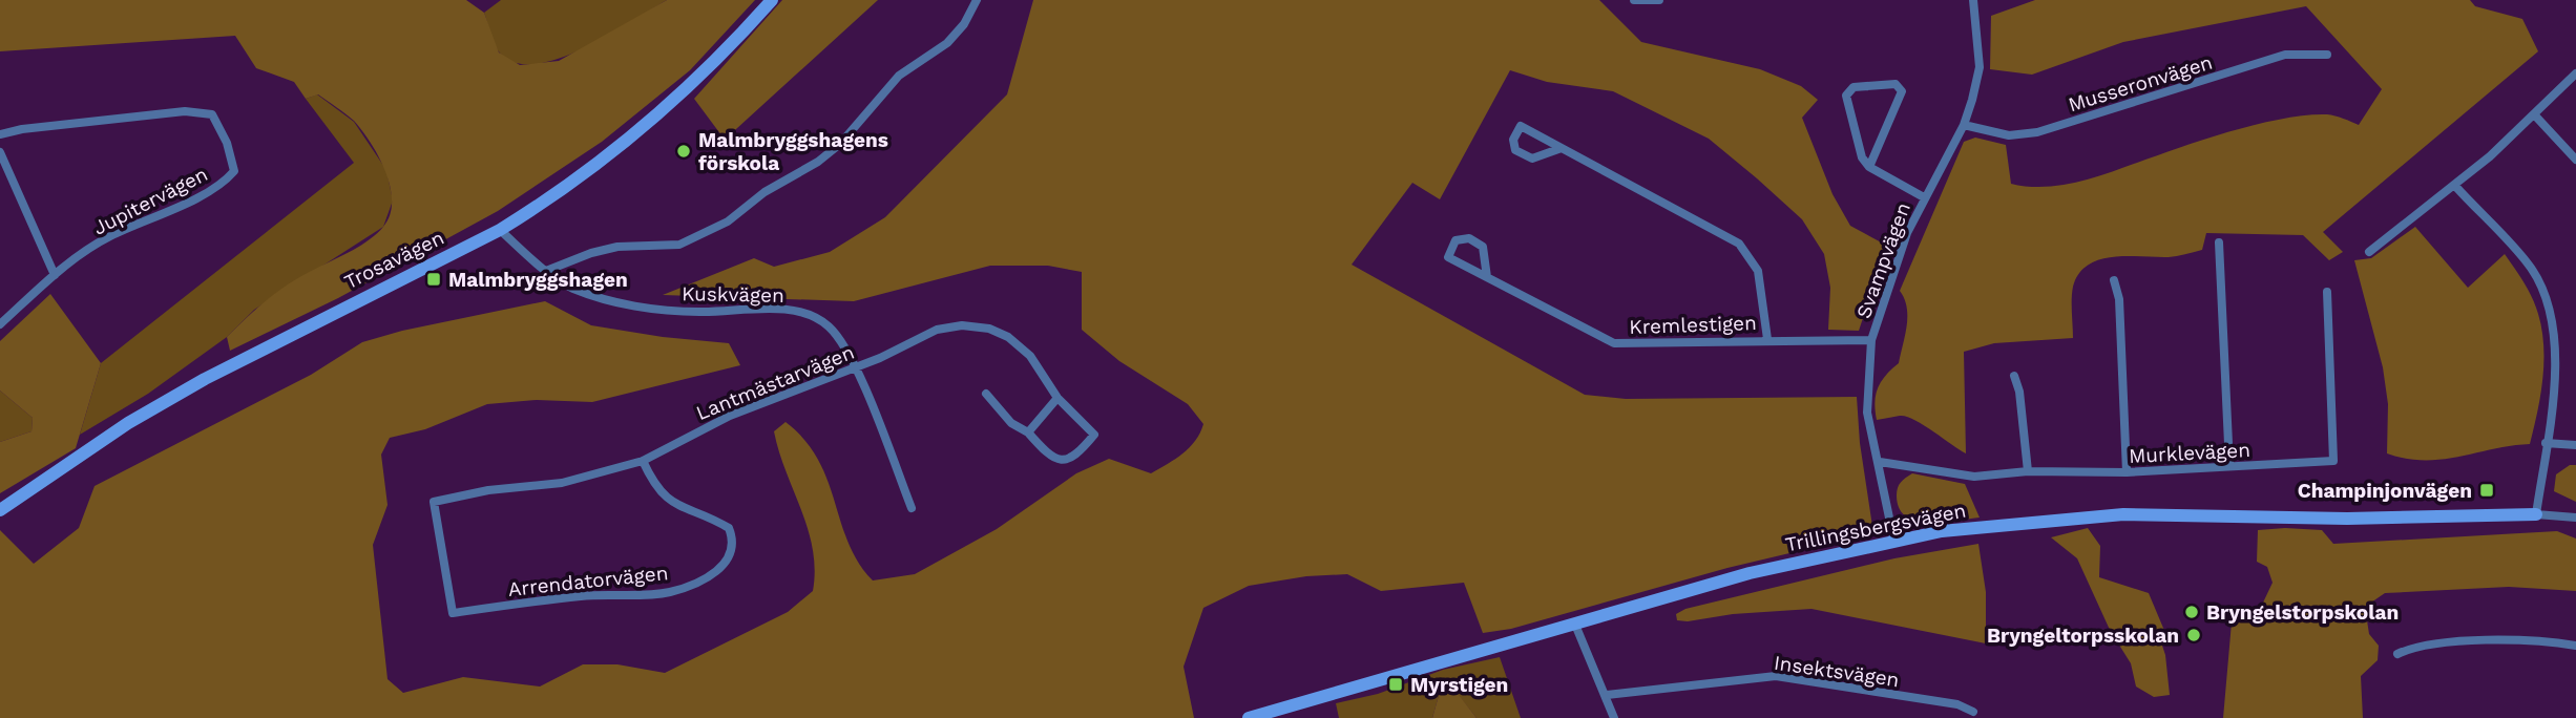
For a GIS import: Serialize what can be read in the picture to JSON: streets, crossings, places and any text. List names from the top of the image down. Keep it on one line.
{"streets":{"street":["Musseronvägen","Jupitervägen","Trosavägen","Svampvägen","Kuskvägen","Kremlestigen","Lantmästarvägen","Murklevägen","Trillingsbergsvägen","Arrendatorvägen","Insektsvägen"]},"crossings":[["Musseronvägen","Svampvägen"],["Trosavägen","Kuskvägen"],["Svampvägen","Kremlestigen"],["Svampvägen","Murklevägen"],["Svampvägen","Trillingsbergsvägen"],["Kuskvägen","Lantmästarvägen"],["Lantmästarvägen","Arrendatorvägen"]],"places":{"other":["Malmbryggshagens förskola","Bryngelstorpskolan","Bryngeltorpsskolan"],"transit":["Malmbryggshagen","Champinjonvägen","Myrstigen"]}}
